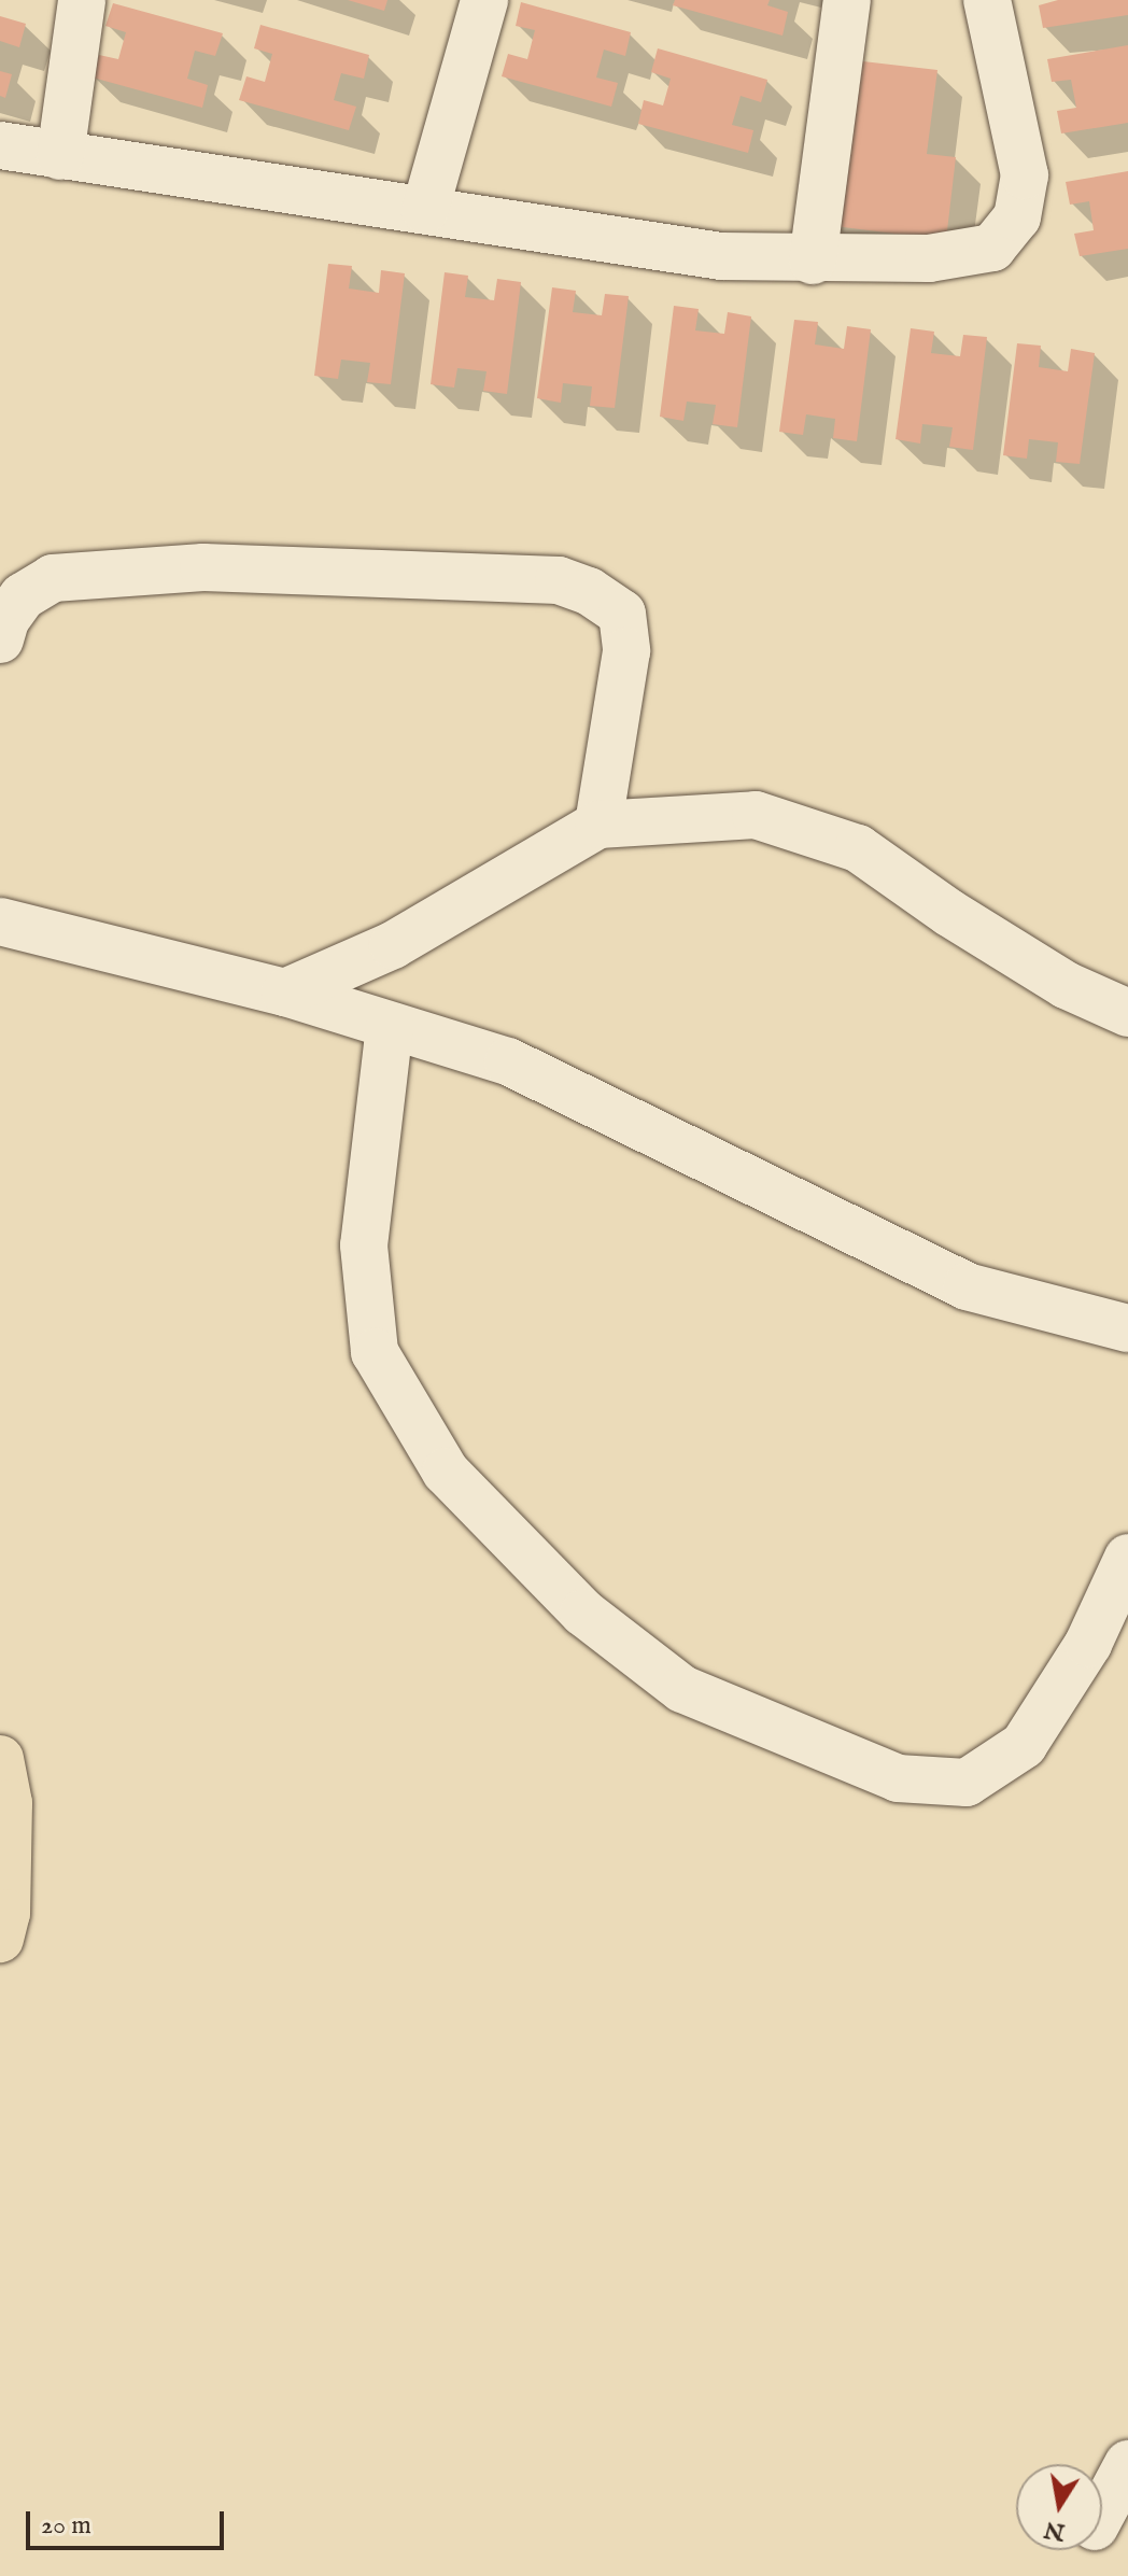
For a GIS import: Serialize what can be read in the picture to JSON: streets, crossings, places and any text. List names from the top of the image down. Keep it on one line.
{"scale_bar":"20 m","north":"bottom"}
